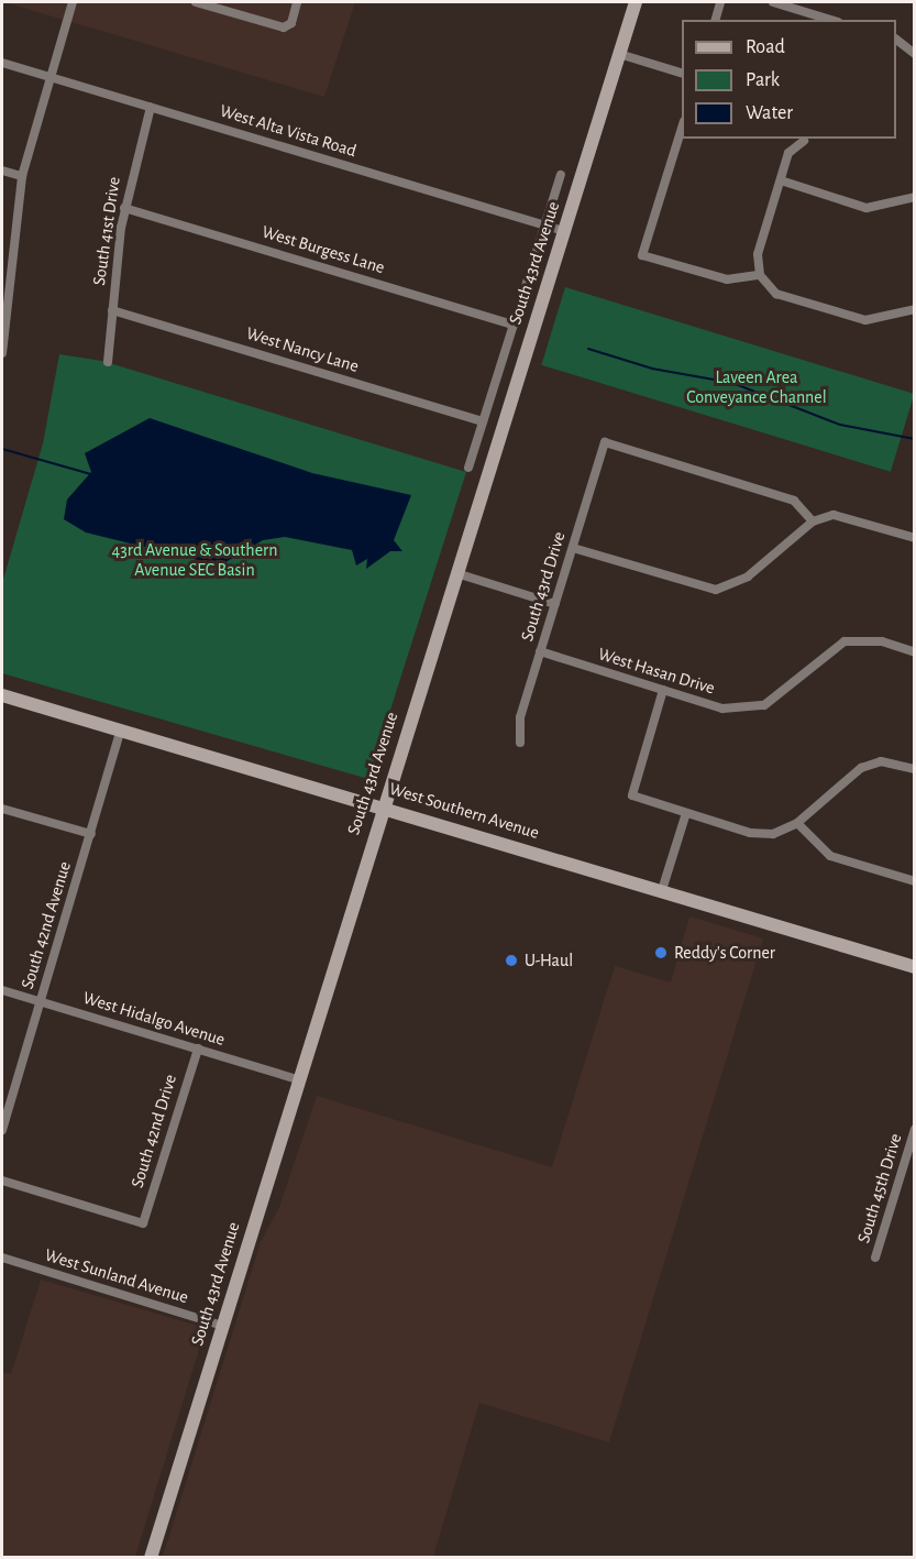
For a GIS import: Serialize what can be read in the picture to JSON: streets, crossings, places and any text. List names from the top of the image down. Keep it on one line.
{"streets":{"main road":["South 43rd Avenue","West Southern Avenue"],"street":["West Alta Vista Road","South 41st Drive","West Burgess Lane","West Nancy Lane","South 43rd Drive","West Hasan Drive","South 42nd Avenue","West Hidalgo Avenue","South 42nd Drive","South 45th Drive","West Sunland Avenue"]},"crossings":[["West Alta Vista Road","South 41st Drive"],["West Alta Vista Road","South 43rd Avenue"],["South 41st Drive","West Burgess Lane"],["South 41st Drive","West Nancy Lane"],["West Burgess Lane","South 43rd Avenue"],["South 43rd Avenue","West Nancy Lane"],["South 43rd Avenue","West Southern Avenue"],["South 43rd Avenue","West Hidalgo Avenue"],["South 43rd Avenue","West Sunland Avenue"],["South 43rd Drive","West Hasan Drive"],["West Southern Avenue","South 42nd Avenue"],["South 42nd Avenue","West Hidalgo Avenue"],["West Hidalgo Avenue","South 42nd Drive"]],"parks":["Laveen Area Conveyance Channel","43rd Avenue & Southern Avenue SEC Basin"],"places":["Reddy's Corner","U-Haul"],"legend":["Road","Park","Water"]}
